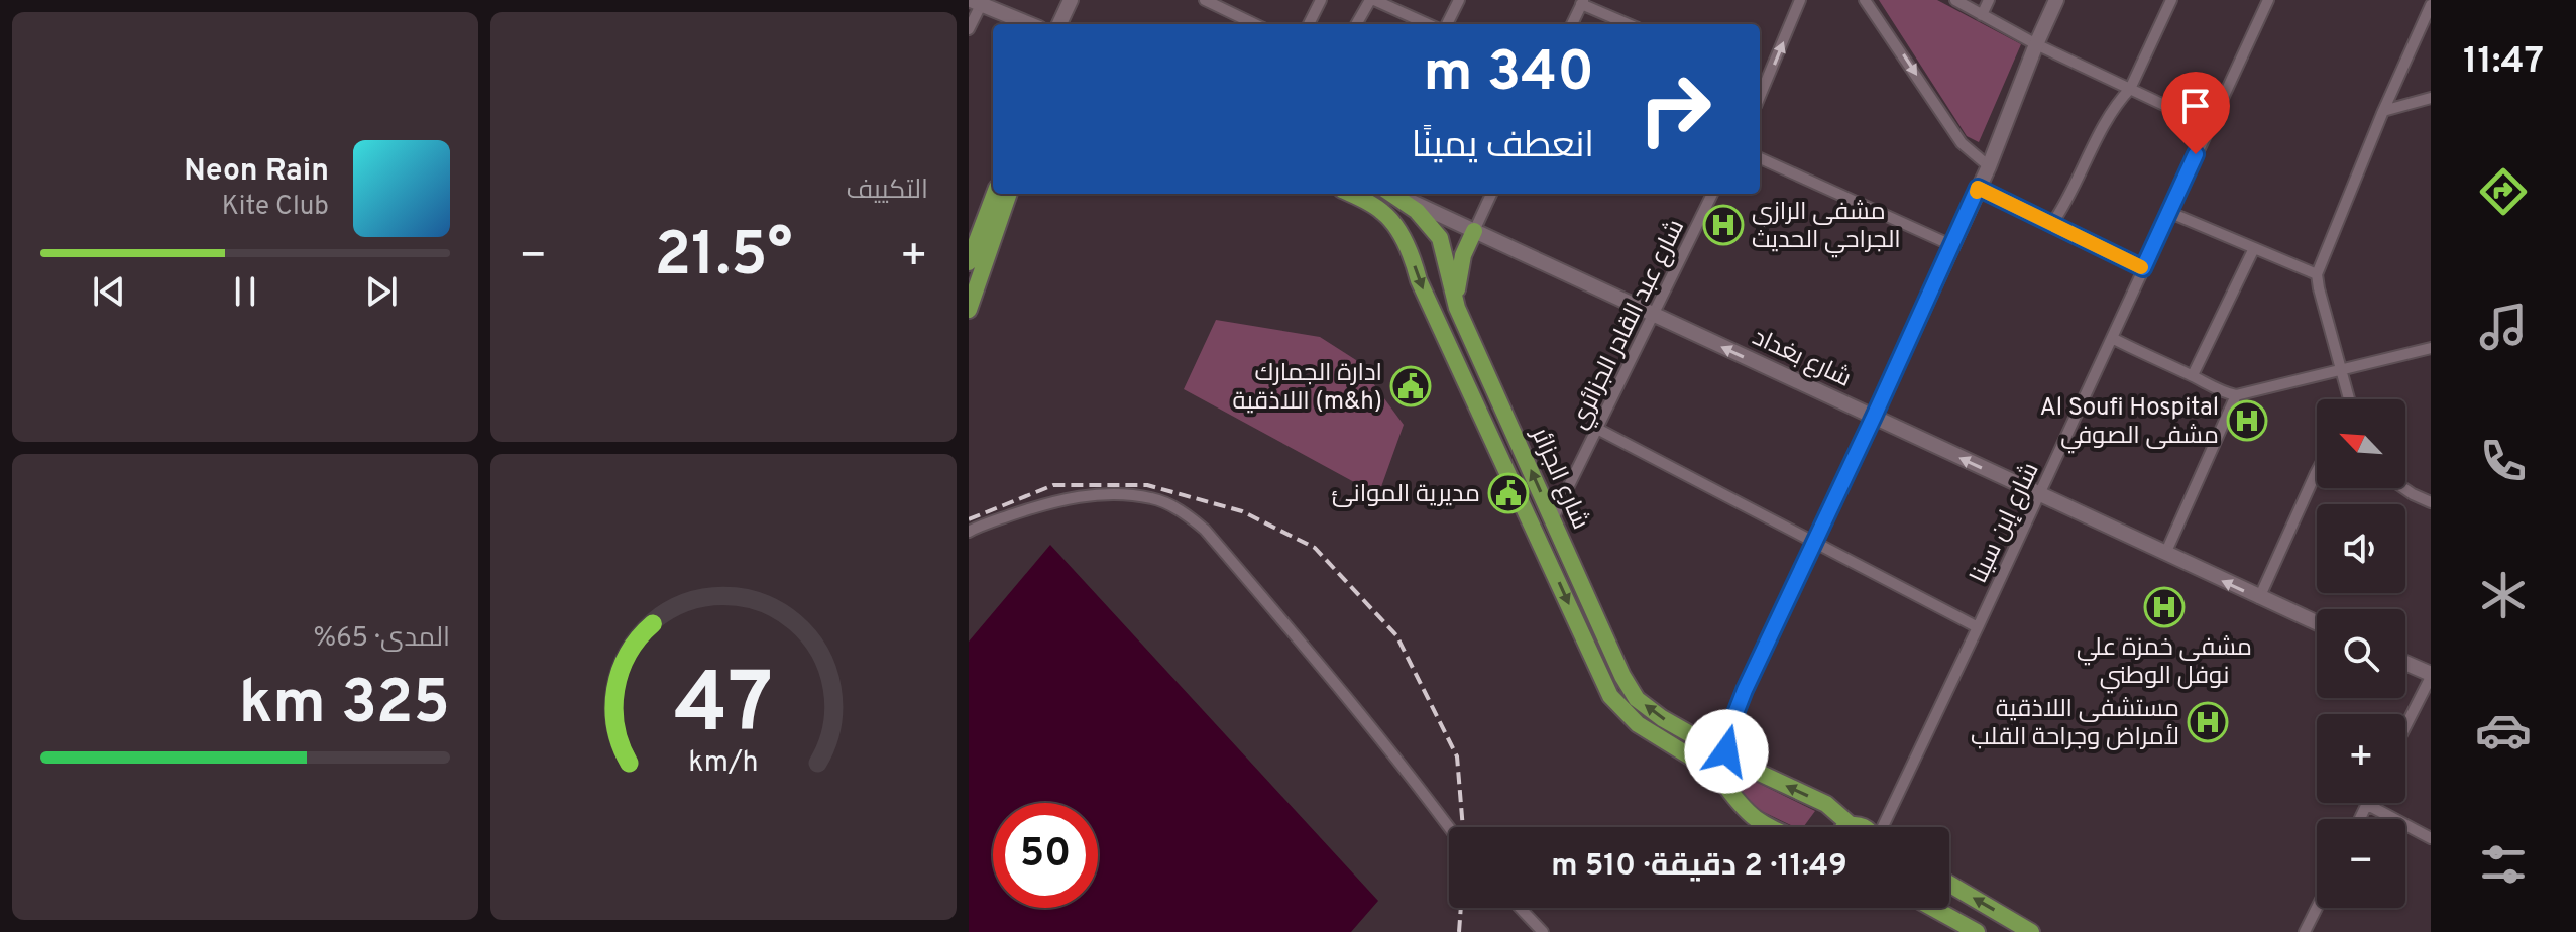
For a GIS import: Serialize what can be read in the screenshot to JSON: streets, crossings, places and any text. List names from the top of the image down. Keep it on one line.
{"streets":{"main road":["شارع بغداد","شارع الجزائر"],"street":["شارع عبد القادر الجزائري","شارع إبن سينا"]},"crossings":[["شارع عبد القادر الجزائري","شارع بغداد"],["شارع عبد القادر الجزائري","شارع الجزائر"],["شارع بغداد","شارع إبن سينا"]],"one_way":["شارع بغداد"],"places":{"hospital":["مشفى الرازي الجراحي الحديث","Al Soufi Hospital مشفى الصوفي","مشفى خمزة علي نوفل الوطني","مستشفى اللاذقية لأمراض وجراحة القلب"],"public building":["ادارة الجمارك اللاذقية (m&h)","مديرية الموانئ"]},"north":"top left","page":{"tabs":"11:47","tile":["التكييف",["المدى · 65%","325 km"]],"turn":["340 m","انعطف يمينًا"],"song":["Neon Rain","Kite Club"],"heat":["−","21.5°","+"],"map_buttons":["+","−"],"limit":"50","trip":"11:49 · 2 دقيقة · 510 m","gauge":["47","km/h"]}}
